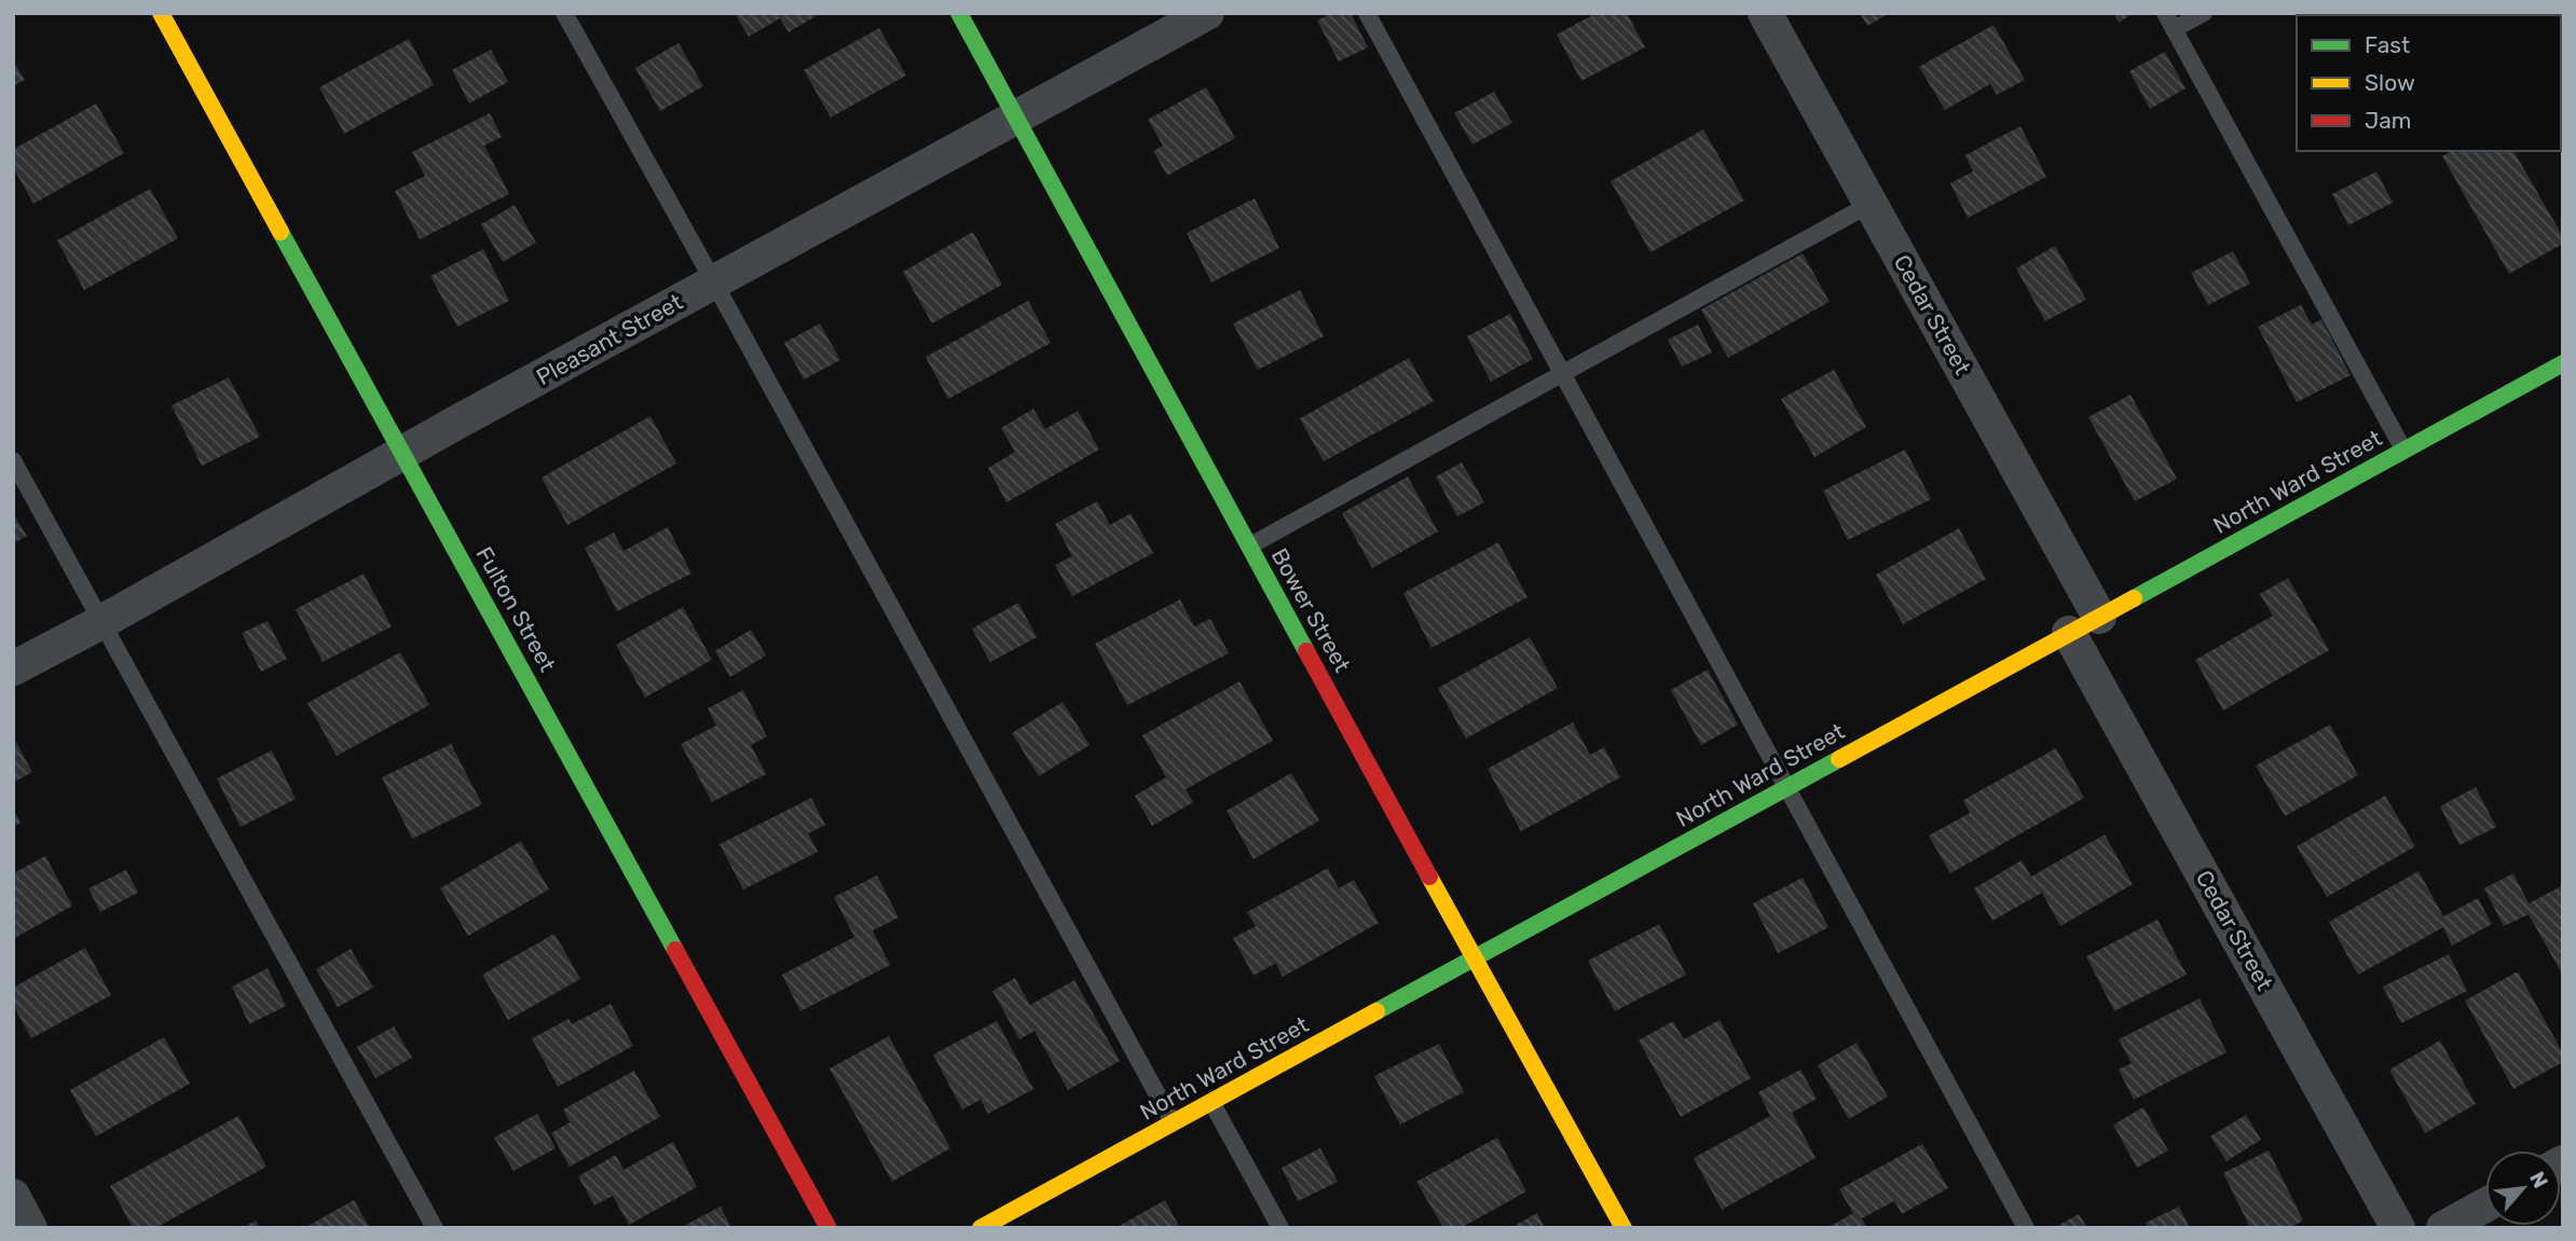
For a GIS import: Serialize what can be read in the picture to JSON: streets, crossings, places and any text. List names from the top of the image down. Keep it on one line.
{"streets":{"street":["Cedar Street","Pleasant Street","North Ward Street","Fulton Street","Bower Street"]},"crossings":[["Cedar Street","North Ward Street"],["Pleasant Street","Fulton Street"],["Pleasant Street","Bower Street"],["North Ward Street","Bower Street"]],"legend":["Fast","Slow","Jam"],"north":"top right"}
